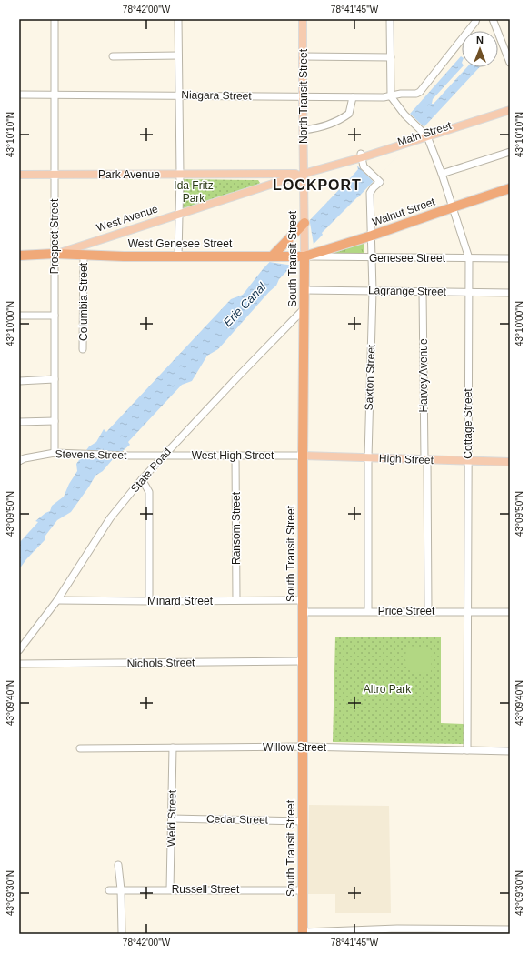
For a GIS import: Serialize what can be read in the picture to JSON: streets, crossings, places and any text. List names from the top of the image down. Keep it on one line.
{"streets":{"highway":["Walnut Street","West Avenue","West Genesee Street","South Transit Street"],"main road":["North Transit Street","Main Street","Park Avenue","High Street"],"street":["Niagara Street","Prospect Street","Genesee Street","Lagrange Street","Columbia Street","Harvey Avenue","Saxton Street","Cottage Street","Stevens Street","West High Street","State Road","Ransom Street","Minard Street","Price Street","Nichols Street","Willow Street","Weld Street","Cedar Street","Russell Street"]},"crossings":[["Niagara Street","North Transit Street"],["Niagara Street","Prospect Street"],["Niagara Street","Cottage Street"],["North Transit Street","Main Street"],["North Transit Street","Park Avenue"],["North Transit Street","West Avenue"],["North Transit Street","South Transit Street"],["Main Street","Park Avenue"],["Main Street","West Avenue"],["Main Street","South Transit Street"],["Main Street","Saxton Street"],["Main Street","Cottage Street"],["Park Avenue","West Avenue"],["Park Avenue","Prospect Street"],["Park Avenue","South Transit Street"],["Walnut Street","West Genesee Street"],["Walnut Street","Genesee Street"],["Walnut Street","South Transit Street"],["Walnut Street","Saxton Street"],["Walnut Street","Cottage Street"],["West Avenue","Prospect Street"],["West Avenue","West Genesee Street"],["West Avenue","South Transit Street"],["Prospect Street","West Genesee Street"],["Prospect Street","Stevens Street"],["West Genesee Street","Genesee Street"],["West Genesee Street","South Transit Street"],["West Genesee Street","Columbia Street"],["Genesee Street","South Transit Street"],["Genesee Street","Saxton Street"],["Genesee Street","Cottage Street"],["South Transit Street","Lagrange Street"],["South Transit Street","West High Street"],["South Transit Street","High Street"],["South Transit Street","State Road"],["South Transit Street","Minard Street"],["South Transit Street","Price Street"],["South Transit Street","Nichols Street"],["South Transit Street","Willow Street"],["South Transit Street","Cedar Street"],["South Transit Street","Russell Street"],["Lagrange Street","Harvey Avenue"],["Lagrange Street","Saxton Street"],["Lagrange Street","Cottage Street"],["Harvey Avenue","High Street"],["Harvey Avenue","Price Street"],["Saxton Street","High Street"],["Saxton Street","Price Street"],["Cottage Street","High Street"],["Cottage Street","Price Street"],["Cottage Street","Willow Street"],["Stevens Street","West High Street"],["Stevens Street","State Road"],["West High Street","High Street"],["West High Street","State Road"],["West High Street","Ransom Street"],["State Road","Minard Street"],["Ransom Street","Minard Street"],["Willow Street","Weld Street"],["Weld Street","Cedar Street"],["Weld Street","Russell Street"]],"districts":["LOCKPORT"],"water":["Erie Canal"],"parks":["Ida Fritz Park","Altro Park"],"north":"top","coordinates":["78°42'00\"W","78°41'45\"W","43°10'10\"N","43°10'00\"N","43°09'50\"N","43°09'40\"N","43°09'30\"N"]}
